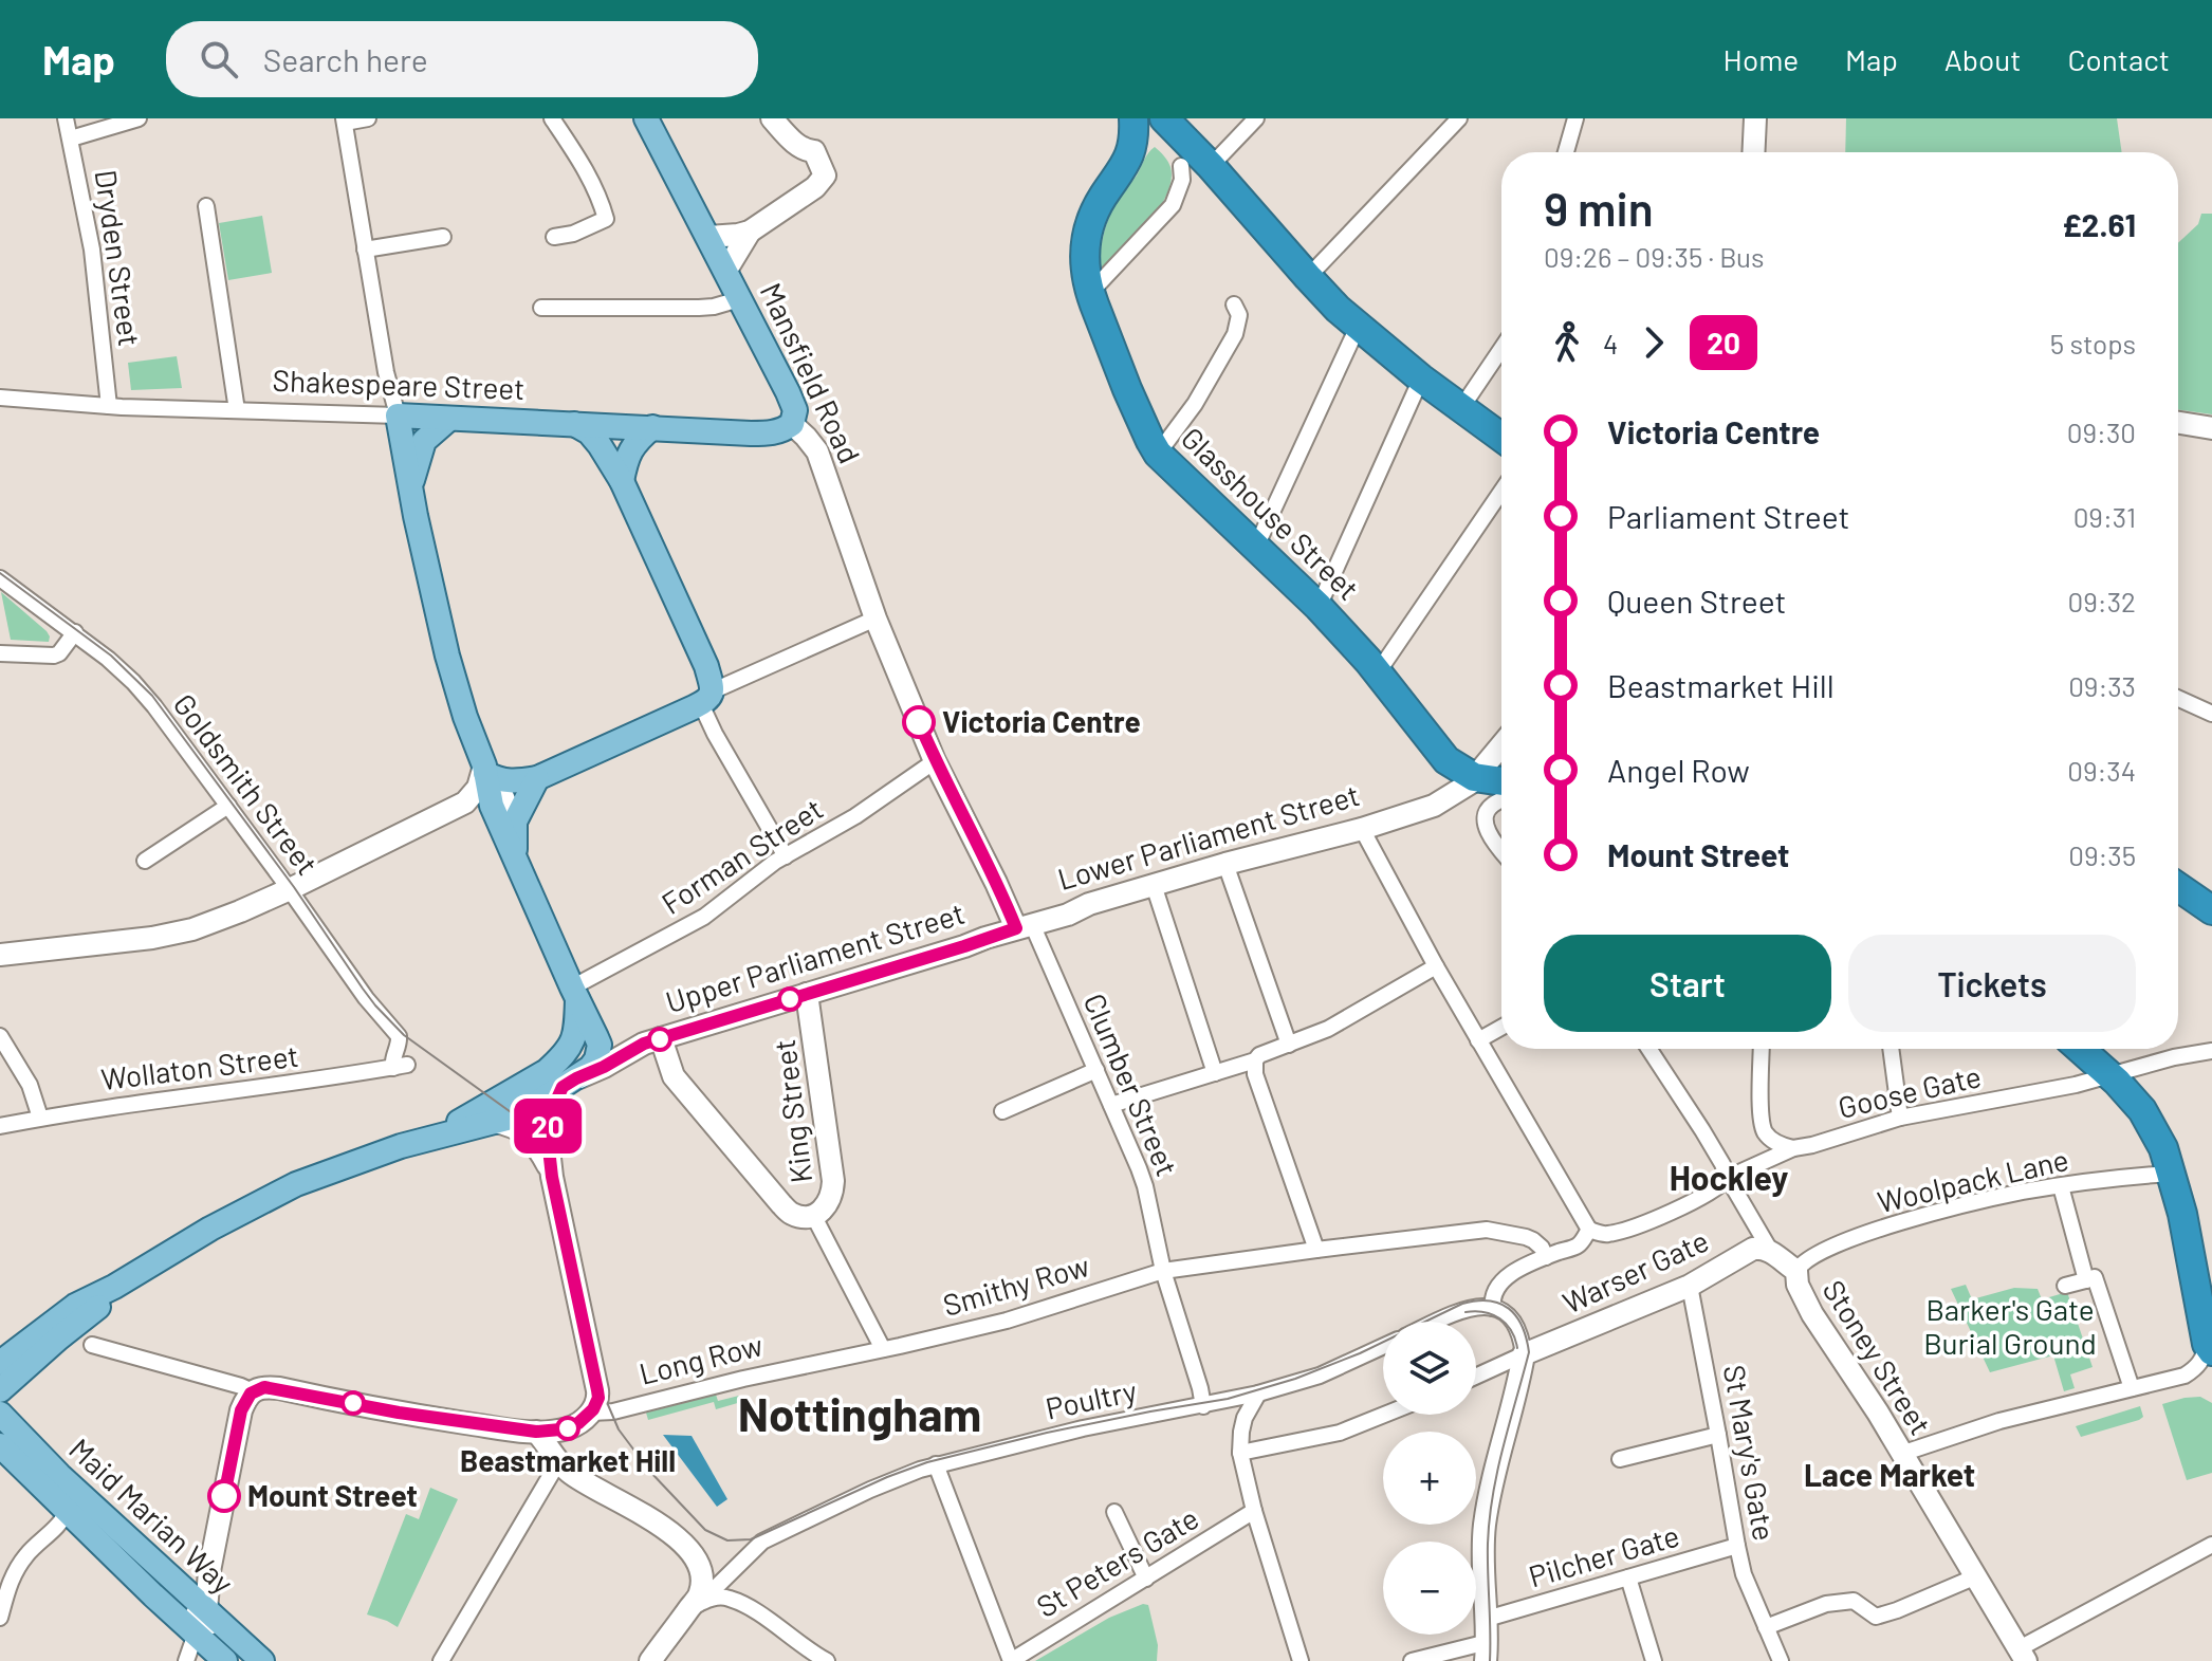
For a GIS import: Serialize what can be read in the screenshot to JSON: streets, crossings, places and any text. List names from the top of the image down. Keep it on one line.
{"streets":{"highway":["Glasshouse Street"],"main road":["Mansfield Road","Shakespeare Street","Upper Parliament Street","Maid Marian Way"],"street":["Dryden Street","Goldsmith Street","Lower Parliament Street","Forman Street","Wollaton Street","Clumber Street","Goose Gate","King Street","Woolpack Lane","Warser Gate","Smithy Row","Stoney Street","Long Row","Poultry","St Mary's Gate","Pilcher Gate","St Peters Gate"]},"crossings":[["Dryden Street","Shakespeare Street"],["Mansfield Road","Shakespeare Street"],["Mansfield Road","Lower Parliament Street"],["Mansfield Road","Forman Street"],["Mansfield Road","Upper Parliament Street"],["Mansfield Road","Clumber Street"],["Glasshouse Street","Lower Parliament Street"],["Goldsmith Street","Wollaton Street"],["Lower Parliament Street","Upper Parliament Street"],["Lower Parliament Street","Clumber Street"],["Upper Parliament Street","Clumber Street"],["Upper Parliament Street","King Street"],["Clumber Street","Smithy Row"],["Clumber Street","Poultry"],["Goose Gate","Stoney Street"],["King Street","Smithy Row"],["King Street","Long Row"],["Woolpack Lane","Stoney Street"],["Warser Gate","Stoney Street"],["Warser Gate","St Mary's Gate"],["Smithy Row","Long Row"],["St Mary's Gate","Pilcher Gate"]],"districts":["Hockley","Nottingham","Lace Market"],"parks":["Barker's Gate Burial Ground"],"places":["Victoria Centre","Beastmarket Hill","Mount Street"],"lines":["bus line 20"],"page":{"header":"Map","search":"Search here","nav":["Home","Map","About","Contact"],"on_map":"20","heading":["9 min","09:26 – 09:35 · Bus","£2.61"],"legs":["4","20","5 stops"],"list":[{"name":"Victoria Centre","value":"09:30"},{"name":"Parliament Street","value":"09:31"},{"name":"Queen Street","value":"09:32"},{"name":"Beastmarket Hill","value":"09:33"},{"name":"Angel Row","value":"09:34"},{"name":"Mount Street","value":"09:35"}],"buttons":["Start","Tickets"],"map_buttons":["+","−"]}}
